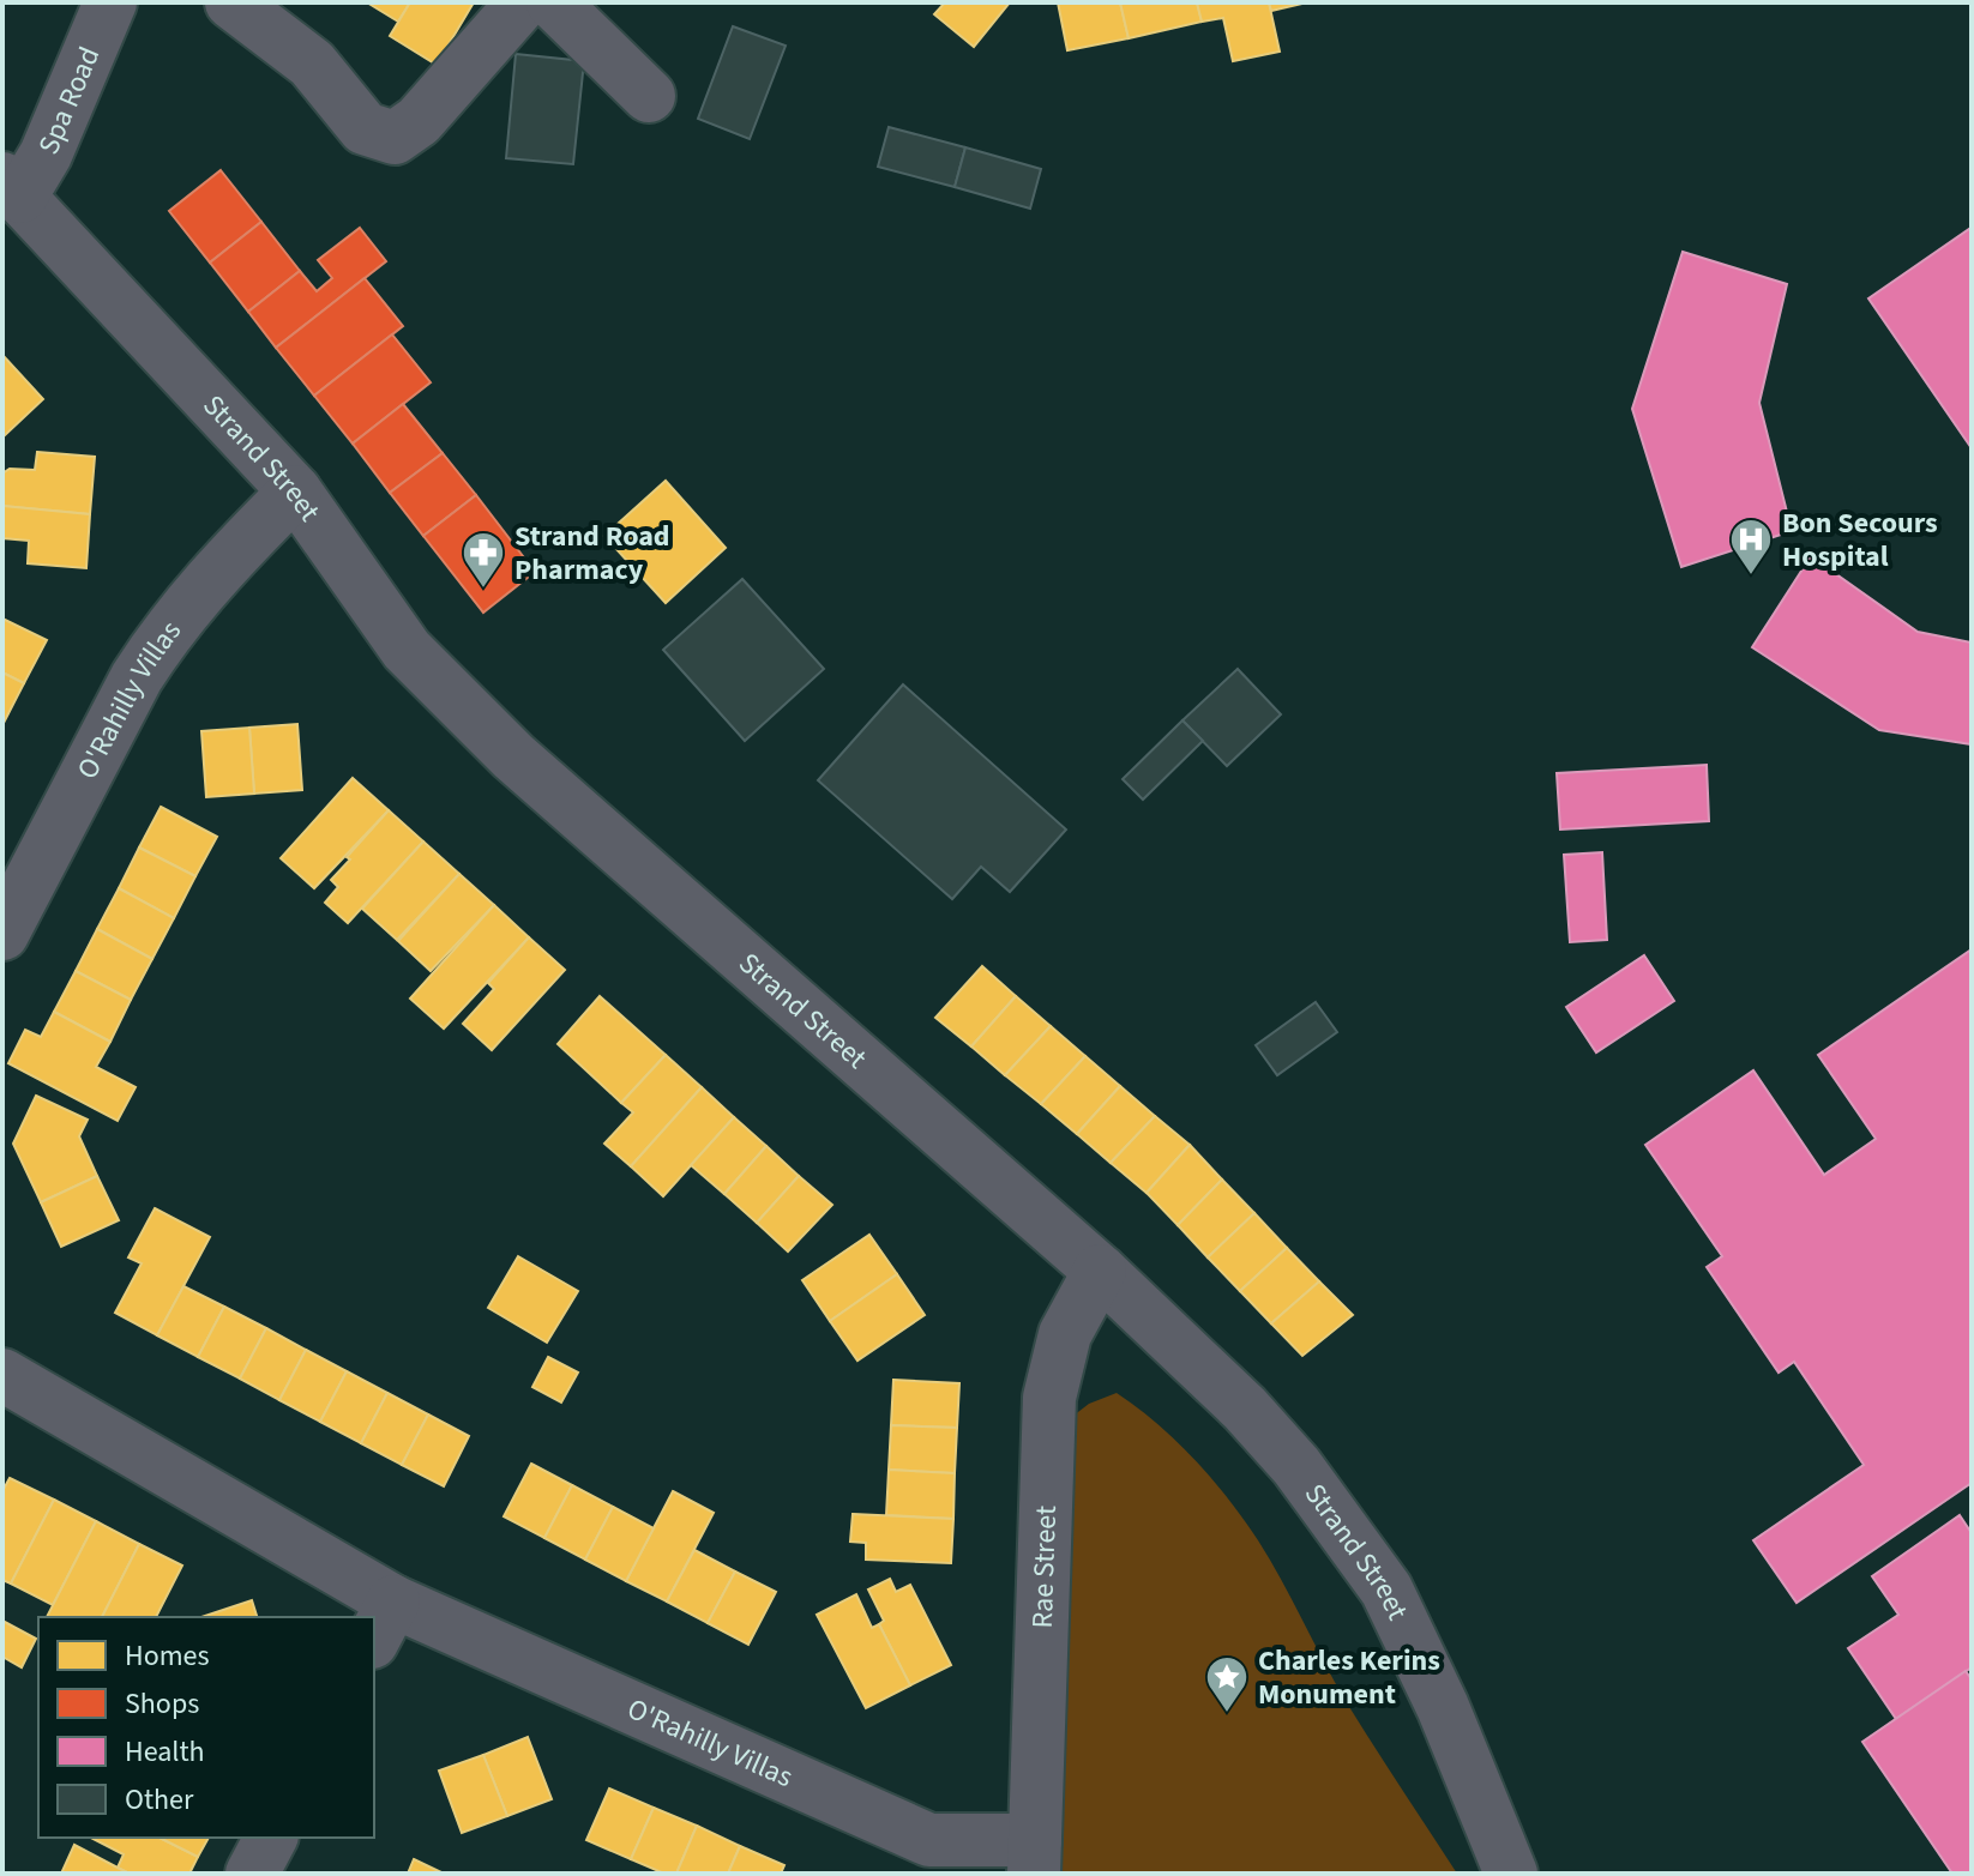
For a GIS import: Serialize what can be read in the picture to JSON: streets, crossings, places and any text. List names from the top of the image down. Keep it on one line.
{"streets":{"street":["Spa Road","Strand Street","O'Rahilly Villas","Rae Street"]},"crossings":[["Spa Road","Strand Street"],["Strand Street","O'Rahilly Villas"],["Strand Street","Rae Street"],["O'Rahilly Villas","Rae Street"]],"places":{"hospital":["Bon Secours Hospital"],"pharmacy":["Strand Road Pharmacy"],"place":["Charles Kerins Monument"]},"legend":["Homes","Shops","Health","Other"]}
